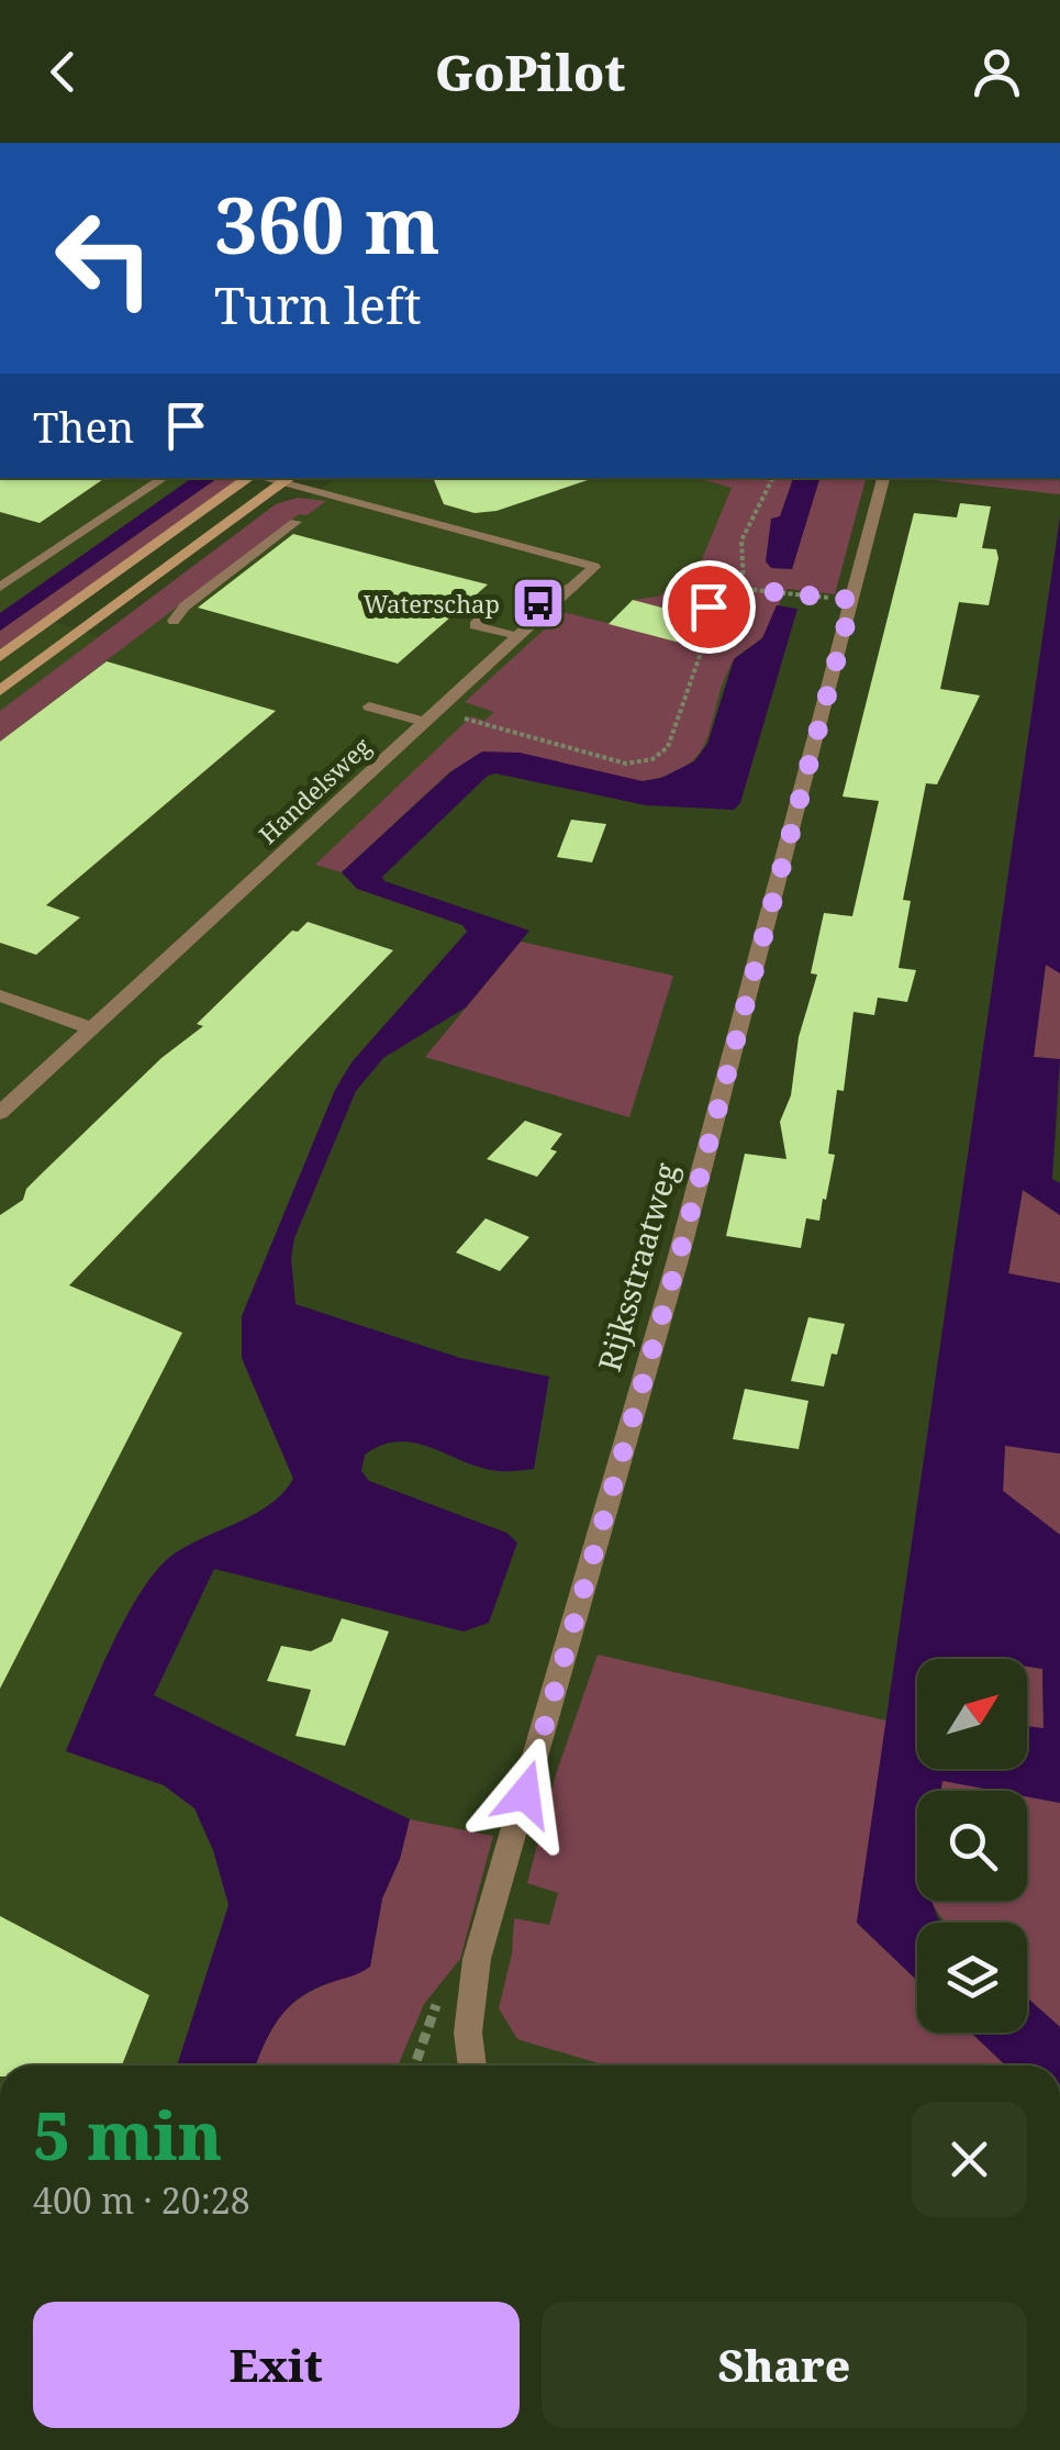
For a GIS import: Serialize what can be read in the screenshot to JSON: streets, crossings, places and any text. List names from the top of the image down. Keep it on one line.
{"streets":{"street":["Handelsweg","Rijksstraatweg"]},"places":{"bus stop":["Waterschap"]},"north":"top right","page":{"header":"GoPilot","turn":["360 m","Turn left"],"then":"Then","heading":["5 min","400 m · 20:28"],"buttons":["Exit","Share"]}}
